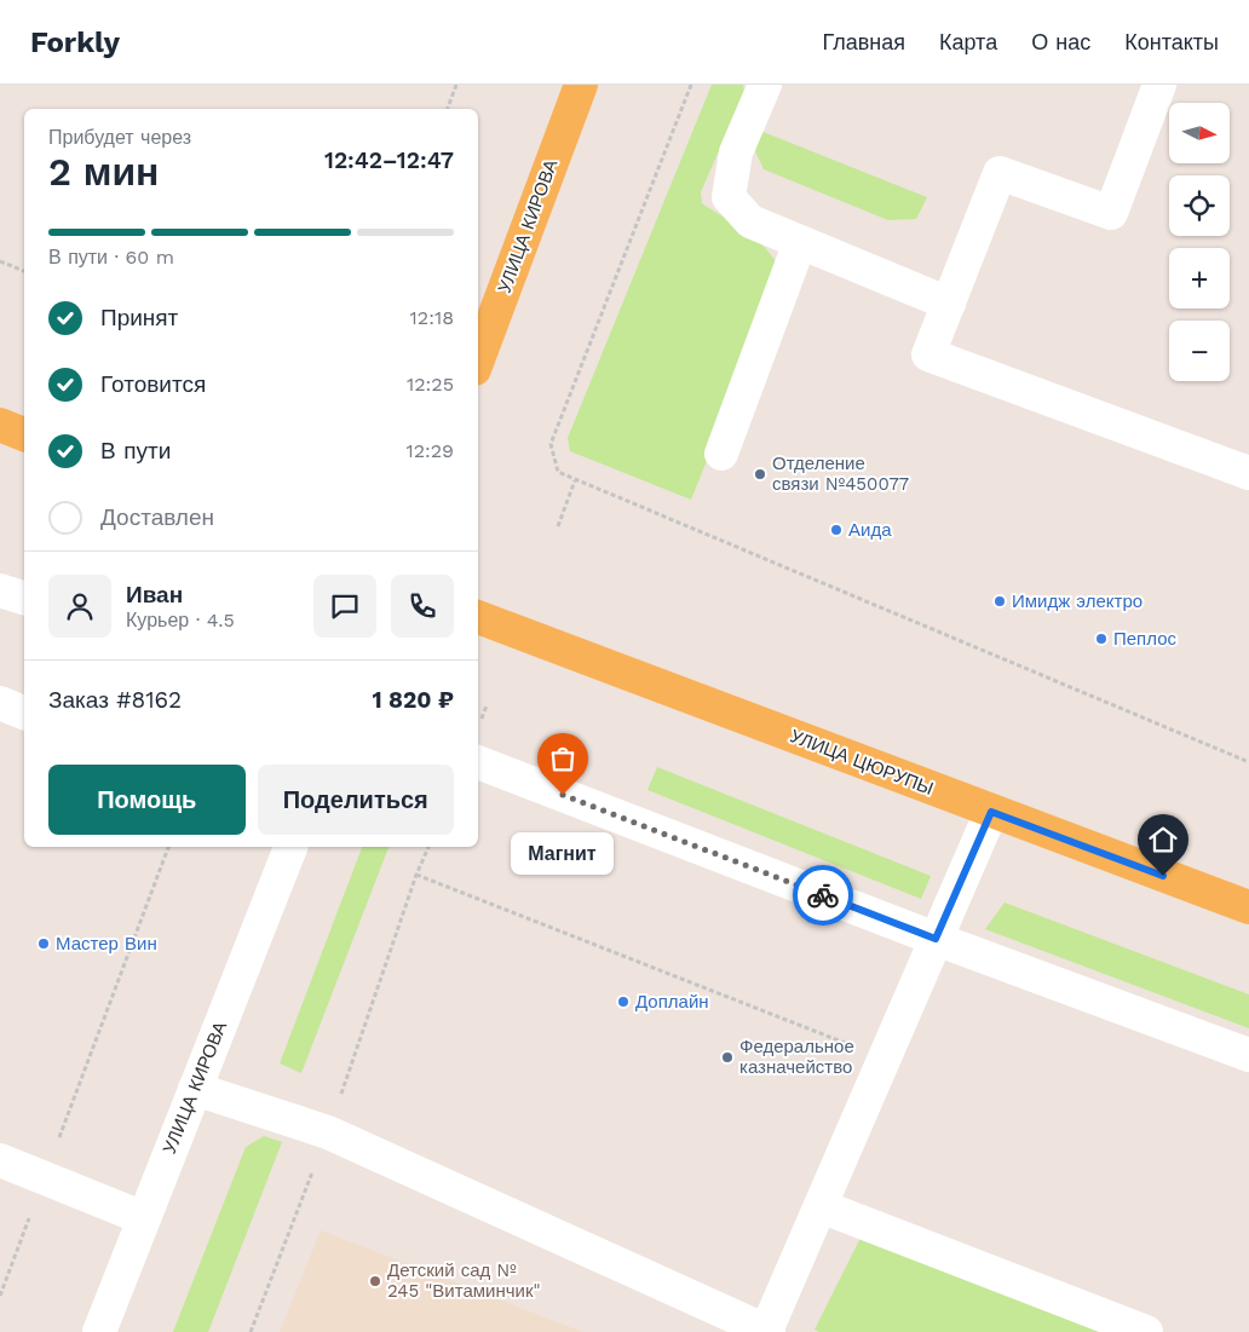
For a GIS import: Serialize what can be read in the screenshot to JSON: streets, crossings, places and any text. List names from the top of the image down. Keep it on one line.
{"streets":{"main road":["УЛИЦА КИРОВА","УЛИЦА ЦЮРУПЫ"]},"places":["Отделение связи №450077","Аида","Имидж электро","Пеплос","Магнит","Мастер Вин","Доплайн","Федеральное казначейство","Детский сад № 245 \"Витаминчик\""],"north":"right","page":{"header":"Forkly","nav":["Главная","Карта","О нас","Контакты"],"map_buttons":["+","−"],"heading":["2 мин","Прибудет через","12:42–12:47"],"panel":["Иван","Курьер · 4.5","Заказ #8162","1 820 ₽"],"bar":"В пути · 60 m","list":[["Принят","12:18"],["Готовится","12:25"],["В пути","12:29"],"Доставлен"],"buttons":["Помощь","Поделиться"],"bubble":"Магнит"}}
